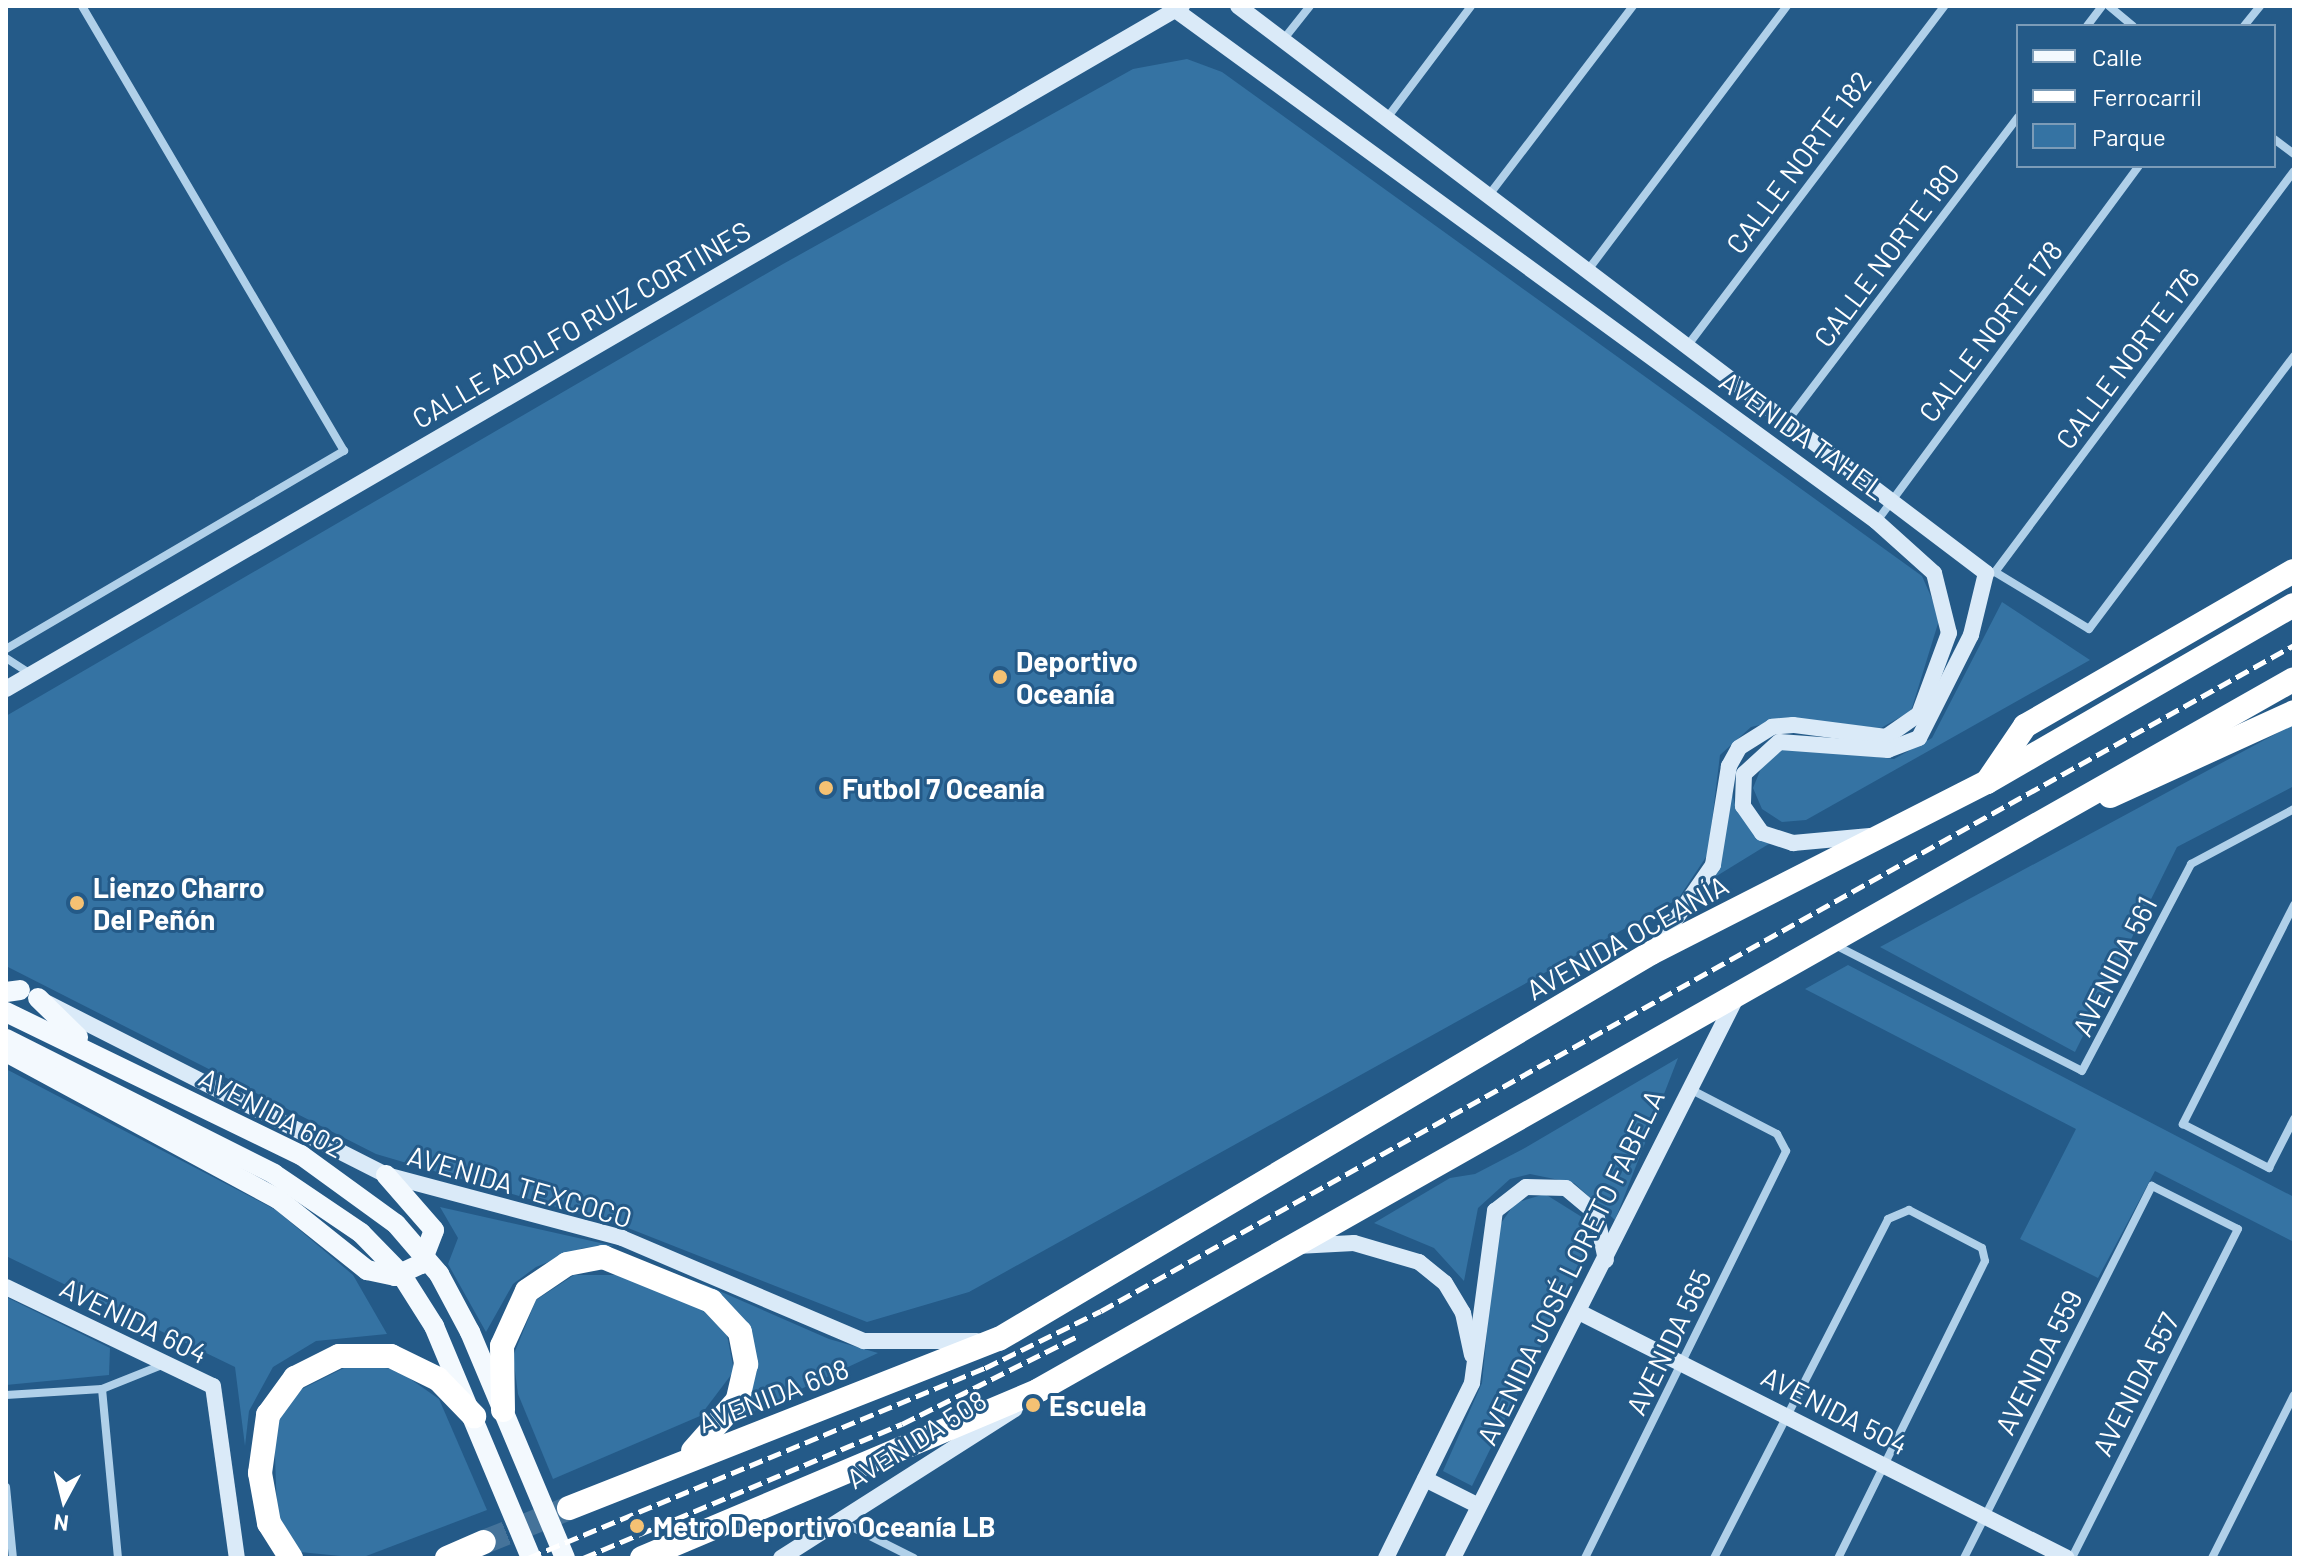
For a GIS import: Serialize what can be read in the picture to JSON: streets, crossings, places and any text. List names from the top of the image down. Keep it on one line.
{"streets":{"highway":["AVENIDA OCEANÍA","AVENIDA 608"],"main road":["AVENIDA 602"],"street":["CALLE NORTE 182","CALLE NORTE 180","CALLE ADOLFO RUIZ CORTINES","CALLE NORTE 178","CALLE NORTE 176","AVENIDA TAHEL","AVENIDA 561","AVENIDA TEXCOCO","AVENIDA JOSÉ LORETO FABELA","AVENIDA 604","AVENIDA 565","AVENIDA 559","AVENIDA 557","AVENIDA 504","AVENIDA 508"]},"crossings":[["CALLE NORTE 182","AVENIDA TAHEL"],["CALLE NORTE 180","AVENIDA TAHEL"],["CALLE ADOLFO RUIZ CORTINES","AVENIDA TAHEL"],["CALLE NORTE 178","AVENIDA TAHEL"],["CALLE NORTE 176","AVENIDA TAHEL"],["AVENIDA TAHEL","AVENIDA OCEANÍA"],["AVENIDA OCEANÍA","AVENIDA TEXCOCO"],["AVENIDA OCEANÍA","AVENIDA 608"],["AVENIDA TEXCOCO","AVENIDA 608"],["AVENIDA JOSÉ LORETO FABELA","AVENIDA 565"],["AVENIDA JOSÉ LORETO FABELA","AVENIDA 504"],["AVENIDA 565","AVENIDA 504"],["AVENIDA 559","AVENIDA 557"],["AVENIDA 559","AVENIDA 504"],["AVENIDA 557","AVENIDA 504"]],"places":["Deportivo Oceanía","Futbol 7 Oceanía","Lienzo Charro Del Peñón","Escuela","Metro Deportivo Oceanía LB"],"legend":["Calle","Ferrocarril","Parque"],"north":"bottom"}
